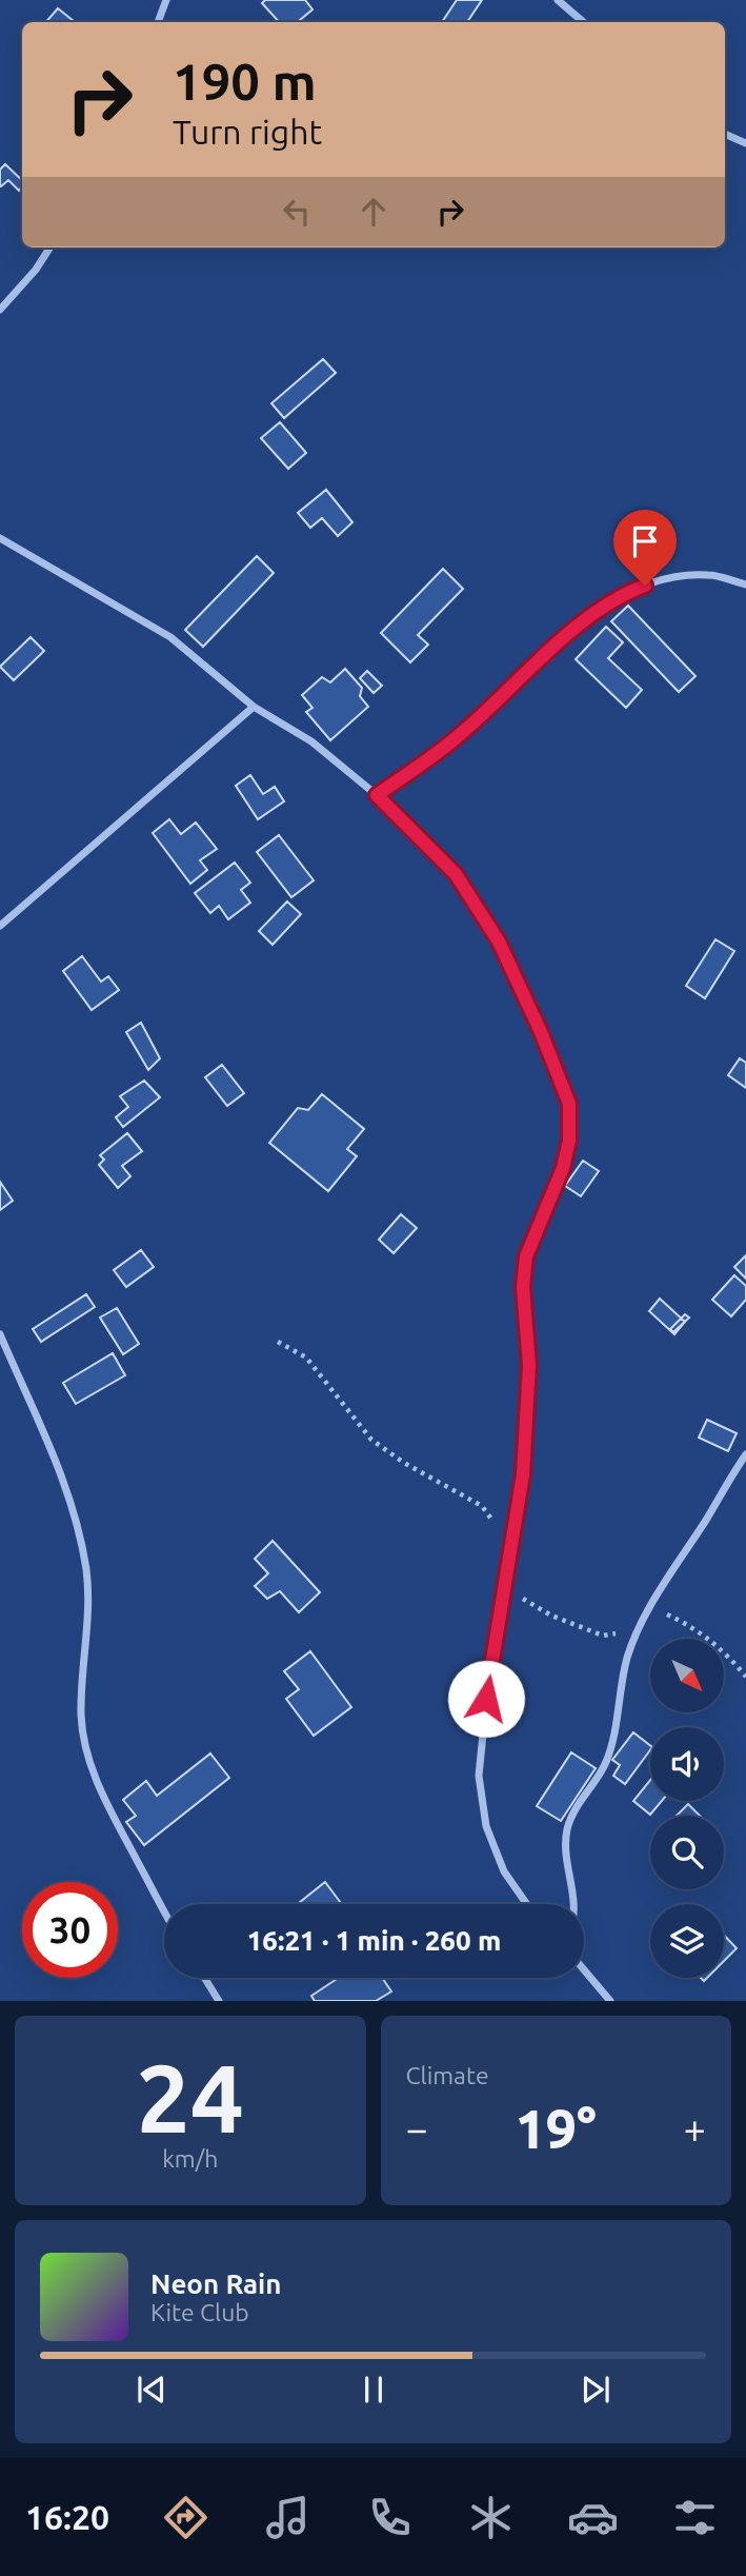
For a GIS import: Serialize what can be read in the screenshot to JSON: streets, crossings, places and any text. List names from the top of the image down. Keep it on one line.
{"north":"bottom right","page":{"turn":["190 m","Turn right"],"limit":"30","trip":"16:21 · 1 min · 260 m","tile":[["24","km/h"],"Climate"],"heat":["−","19°","+"],"song":["Neon Rain","Kite Club"],"tabs":"16:20"}}
